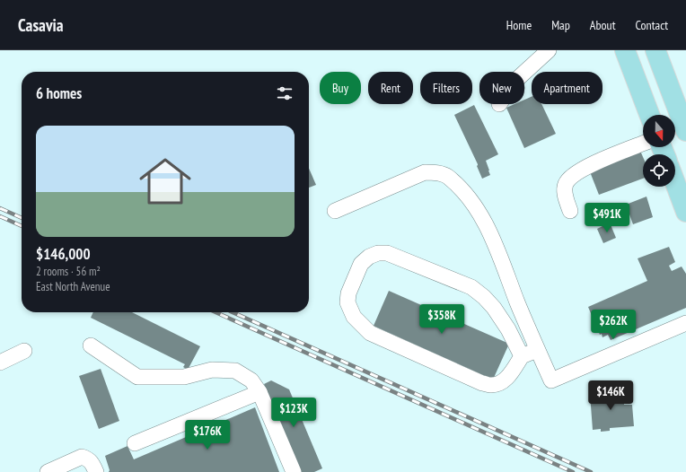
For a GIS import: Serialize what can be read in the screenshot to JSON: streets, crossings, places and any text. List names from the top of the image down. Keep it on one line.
{"north":"bottom","page":{"header":"Casavia","nav":["Home","Map","About","Contact"],"chip":["Buy","Rent","Filters","New","Apartment"],"heading":"6 homes","list":[{"name":"$146,000","note":"2 rooms · 56 m² · East North Avenue"}],"price":["$491K","$358K","$262K","$146K","$123K","$176K"]}}
